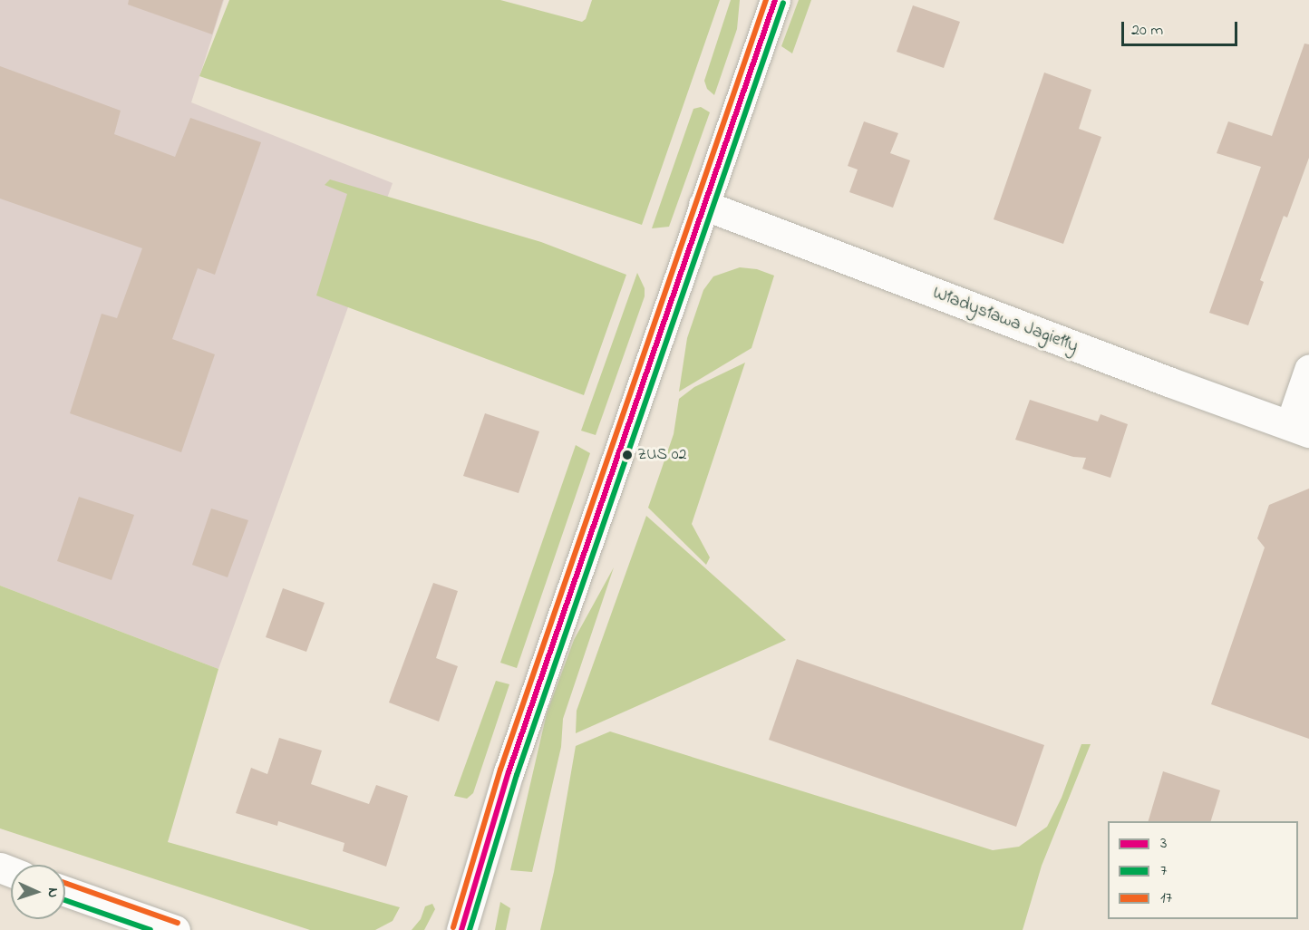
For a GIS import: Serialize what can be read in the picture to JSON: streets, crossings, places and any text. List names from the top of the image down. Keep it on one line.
{"streets":{"main road":["Władysława Jagiełły"]},"places":["ZUS 02"],"lines":["transit line 3","transit line 17","transit line 7"],"legend":["3","7","17"],"scale_bar":"20 m","north":"right"}
